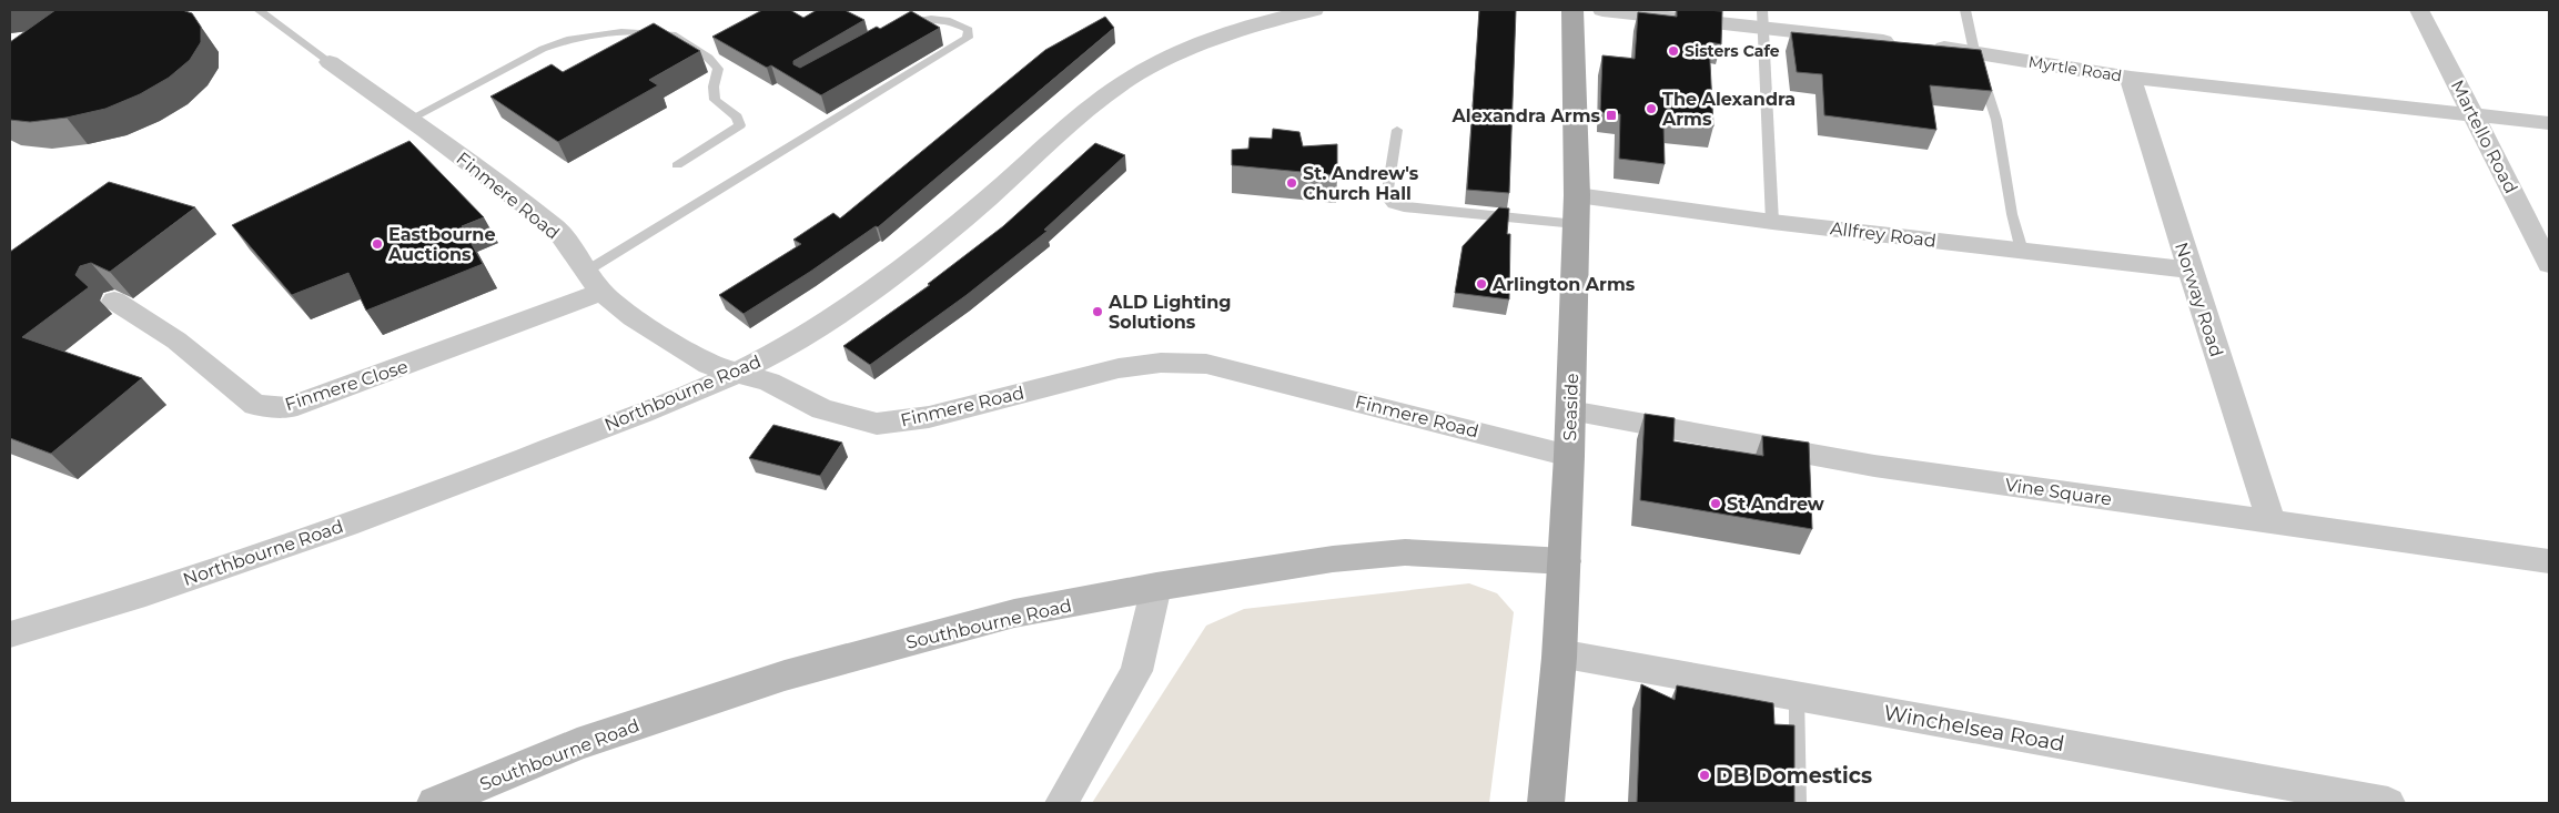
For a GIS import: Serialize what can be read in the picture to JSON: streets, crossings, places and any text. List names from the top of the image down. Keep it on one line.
{"streets":{"main road":["Seaside"],"street":["Myrtle Road","Martello Road","Finmere Road","Allfrey Road","Norway Road","Finmere Close","Northbourne Road","Vine Square","Southbourne Road","Winchelsea Road"]},"crossings":[["Myrtle Road","Martello Road"],["Myrtle Road","Norway Road"],["Finmere Road","Finmere Close"],["Finmere Road","Northbourne Road"],["Finmere Road","Seaside"],["Allfrey Road","Norway Road"],["Allfrey Road","Seaside"],["Norway Road","Vine Square"],["Seaside","Vine Square"],["Seaside","Southbourne Road"],["Seaside","Winchelsea Road"]],"places":{"other":["Sisters Cafe","The Alexandra Arms","St. Andrew's Church Hall","Eastbourne Auctions","Arlington Arms","ALD Lighting Solutions","St Andrew","DB Domestics"],"transit":["Alexandra Arms"]}}
